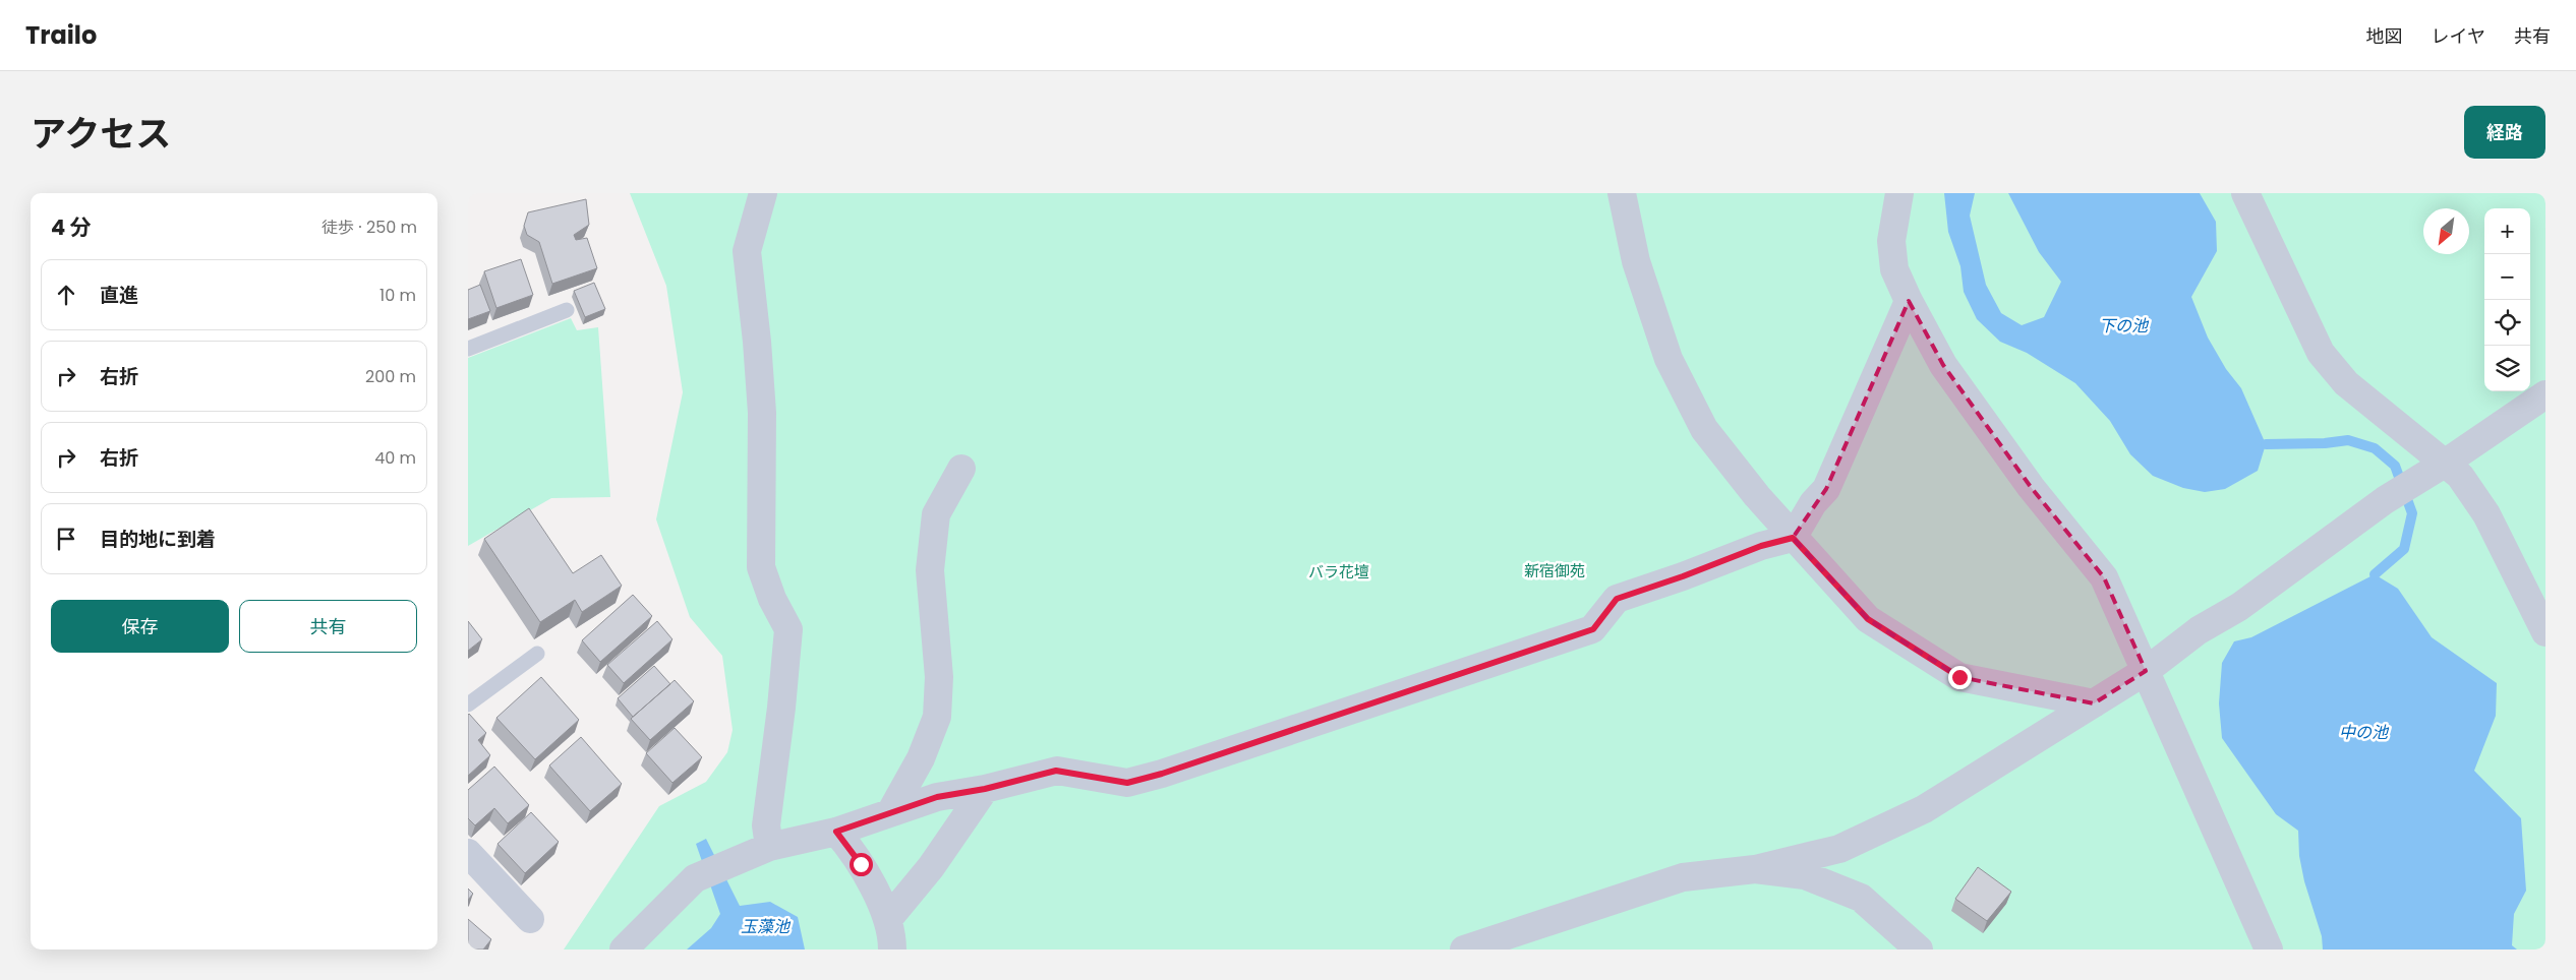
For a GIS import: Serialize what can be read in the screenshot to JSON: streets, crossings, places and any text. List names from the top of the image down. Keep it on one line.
{"water":["下の池","中の池","玉藻池"],"parks":["新宿御苑","バラ花壇"],"north":"bottom left","page":{"header":"Trailo","nav":["地図","レイヤ","共有"],"title":"アクセス","buttons":["経路",["保存","共有"]],"heading":["4 分","徒歩 · 250 m"],"map_buttons":["+","−"],"list":[["直進","10 m"],["右折","200 m"],["右折","40 m"],"目的地に到着"]}}
